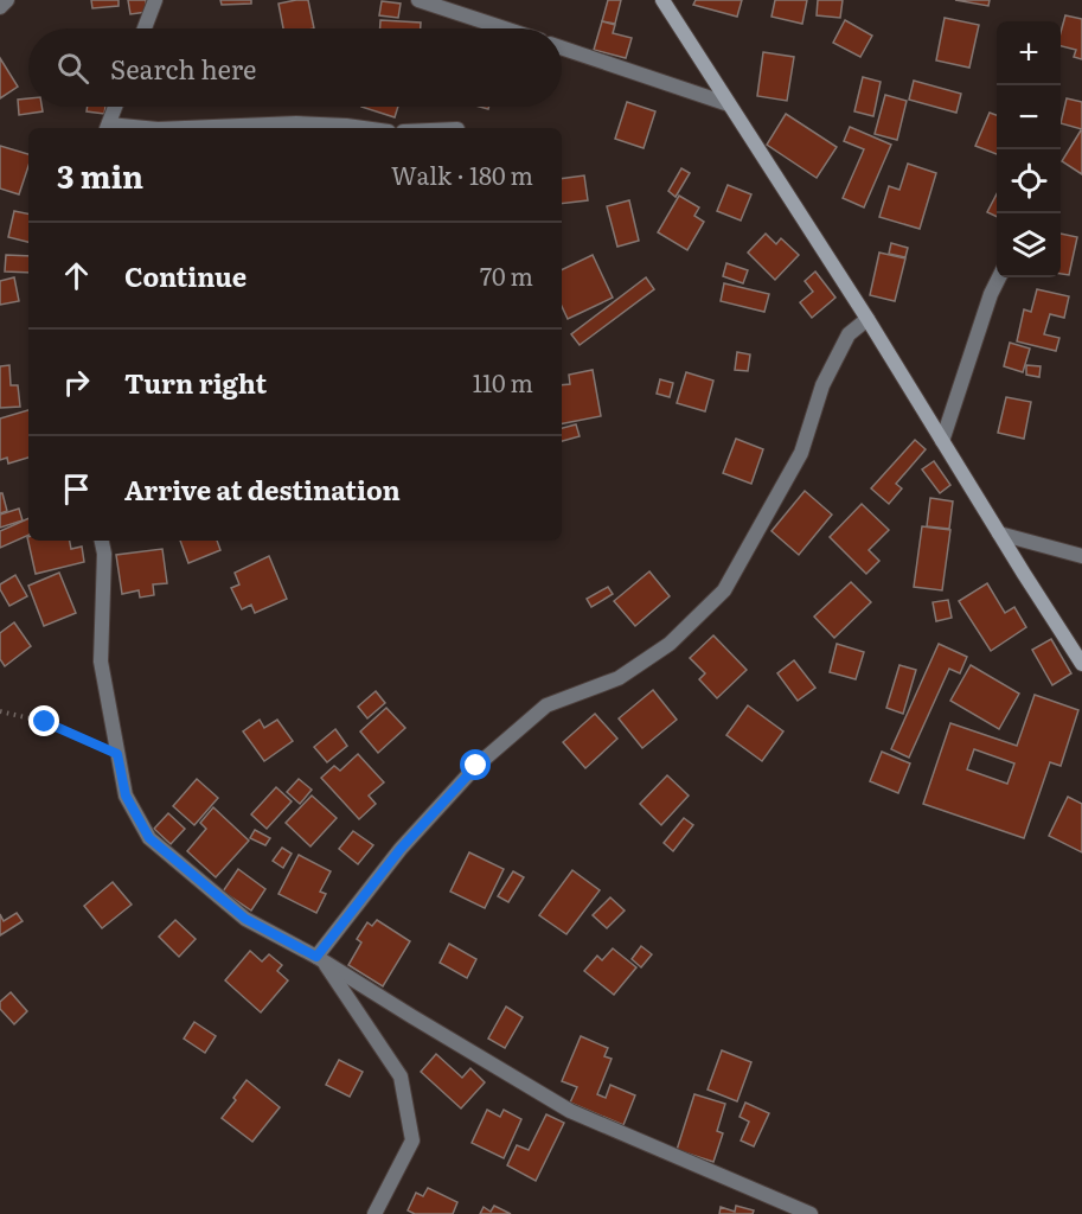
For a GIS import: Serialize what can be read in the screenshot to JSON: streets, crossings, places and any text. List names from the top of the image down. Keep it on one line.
{"page":{"map_buttons":["+","−"],"search":"Search here","heading":["3 min","Walk · 180 m"],"list":[["Continue","70 m"],["Turn right","110 m"],"Arrive at destination"]}}
